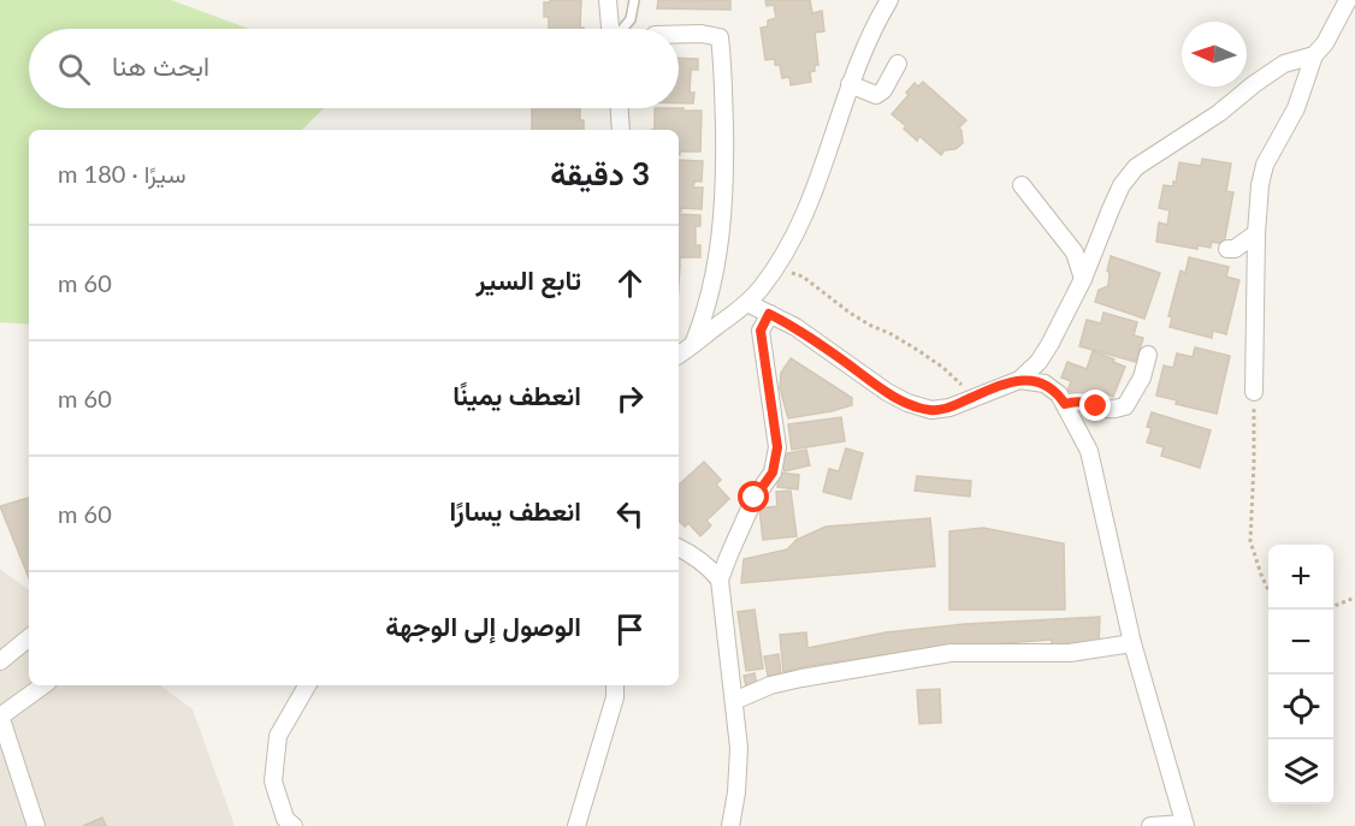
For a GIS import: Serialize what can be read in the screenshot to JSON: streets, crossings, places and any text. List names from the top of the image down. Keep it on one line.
{"north":"left","page":{"search":"ابحث هنا","heading":["3 دقيقة","سيرًا · 180 m"],"list":[["تابع السير","60 m"],["انعطف يمينًا","60 m"],["انعطف يسارًا","60 m"],"الوصول إلى الوجهة"],"map_buttons":["+","−"]}}
